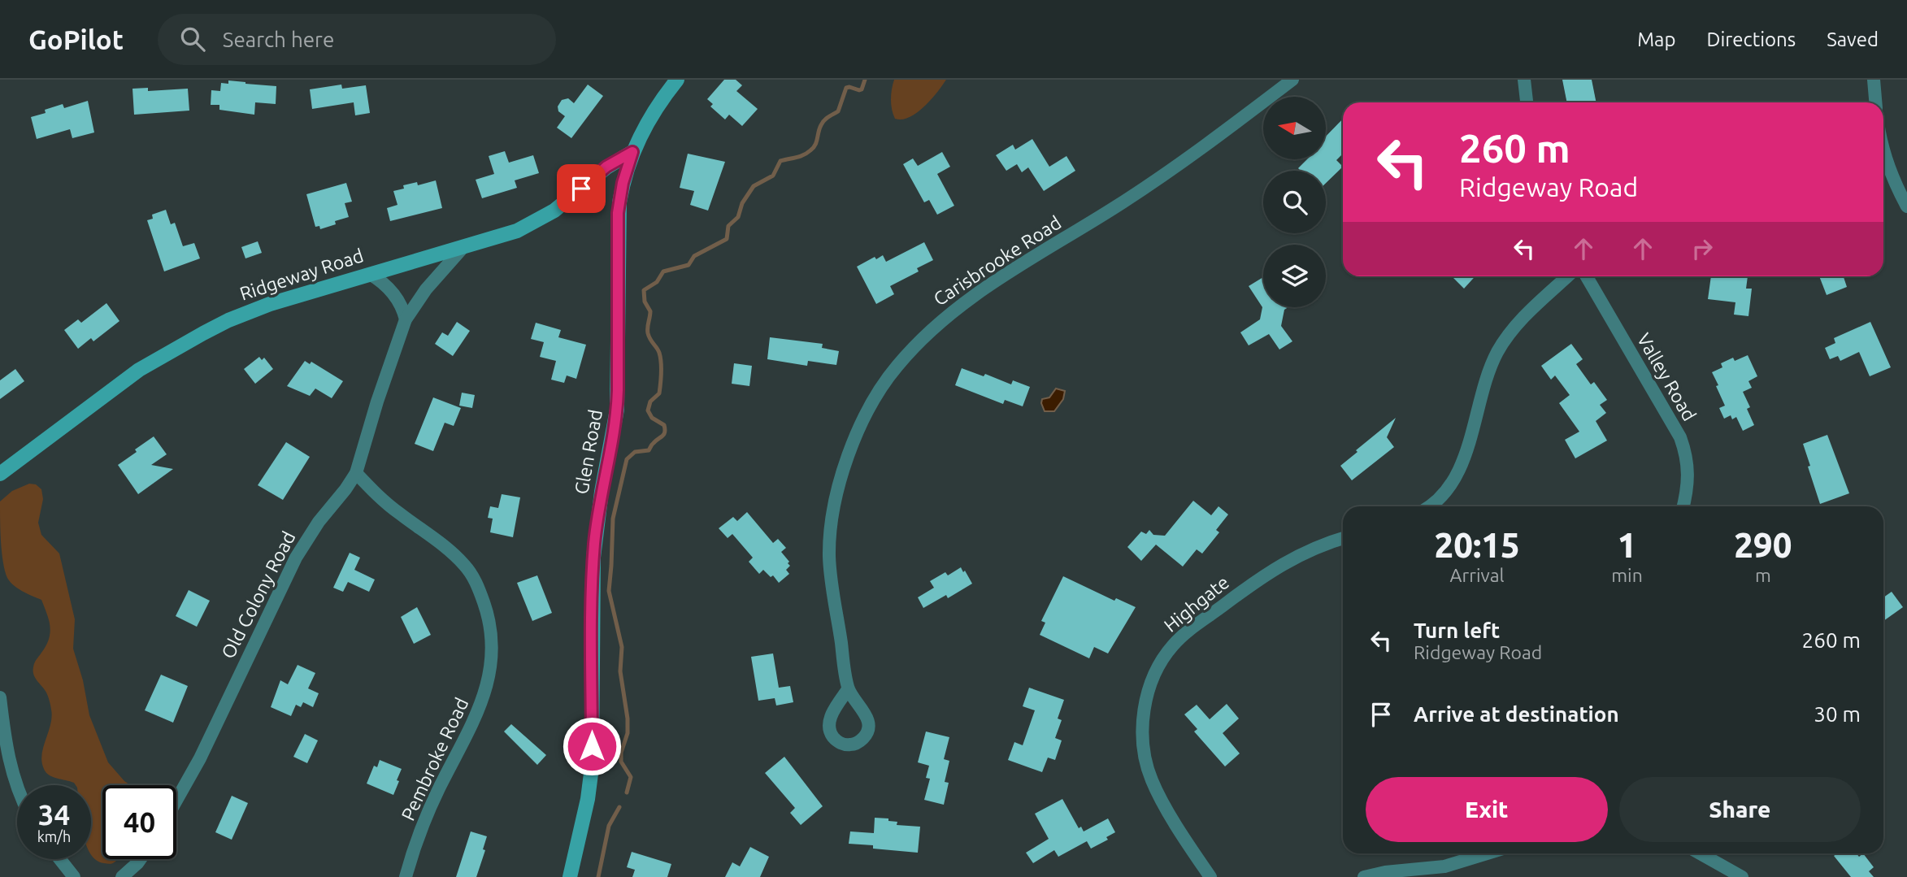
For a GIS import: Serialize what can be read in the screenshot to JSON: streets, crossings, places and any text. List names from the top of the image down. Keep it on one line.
{"streets":{"street":["Carisbrooke Road","Ridgeway Road","Valley Road","Glen Road","Old Colony Road","Highgate","Pembroke Road"]},"crossings":[["Ridgeway Road","Glen Road"],["Ridgeway Road","Old Colony Road"],["Old Colony Road","Pembroke Road"]],"north":"left","page":{"header":"GoPilot","search":"Search here","nav":["Map","Directions","Saved"],"turn":["260 m","Ridgeway Road"],"eta":["20:15","Arrival","1","min","290","m"],"list":[{"name":"Turn left","note":"Ridgeway Road","value":"260 m"},{"name":"Arrive at destination","value":"30 m"}],"buttons":["Exit","Share"],"speed":"34 km/h","limit":"40"}}
